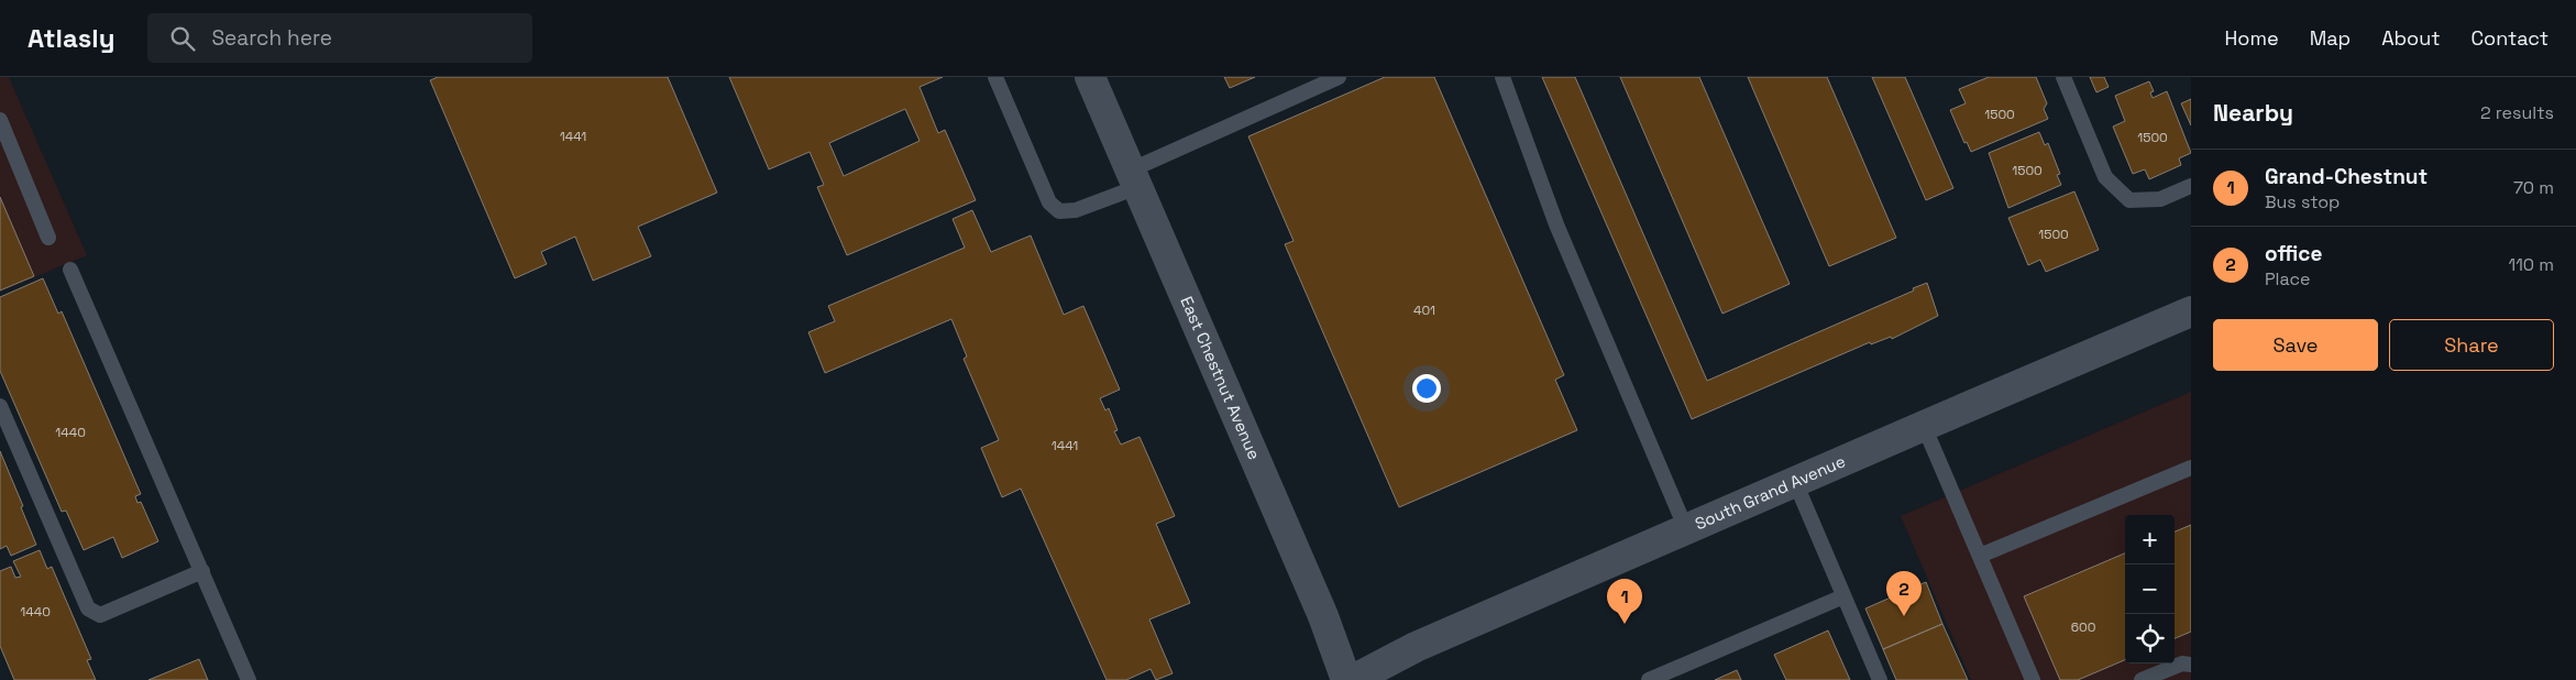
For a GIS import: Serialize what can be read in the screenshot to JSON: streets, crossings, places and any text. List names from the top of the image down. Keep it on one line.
{"streets":{"main road":["East Chestnut Avenue","South Grand Avenue"]},"house_numbers":["1500","1441","1500","1500","1500","401","1440","1441","1440","600"],"page":{"header":"Atlasly","search":"Search here","nav":["Home","Map","About","Contact"],"heading":["Nearby","2 results"],"list":[{"mark":"1","name":"Grand-Chestnut","note":"Bus stop","value":"70 m"},{"mark":"2","name":"office","note":"Place","value":"110 m"}],"buttons":["Save","Share"],"map_buttons":["+","−"],"pins":["2","1"]}}
